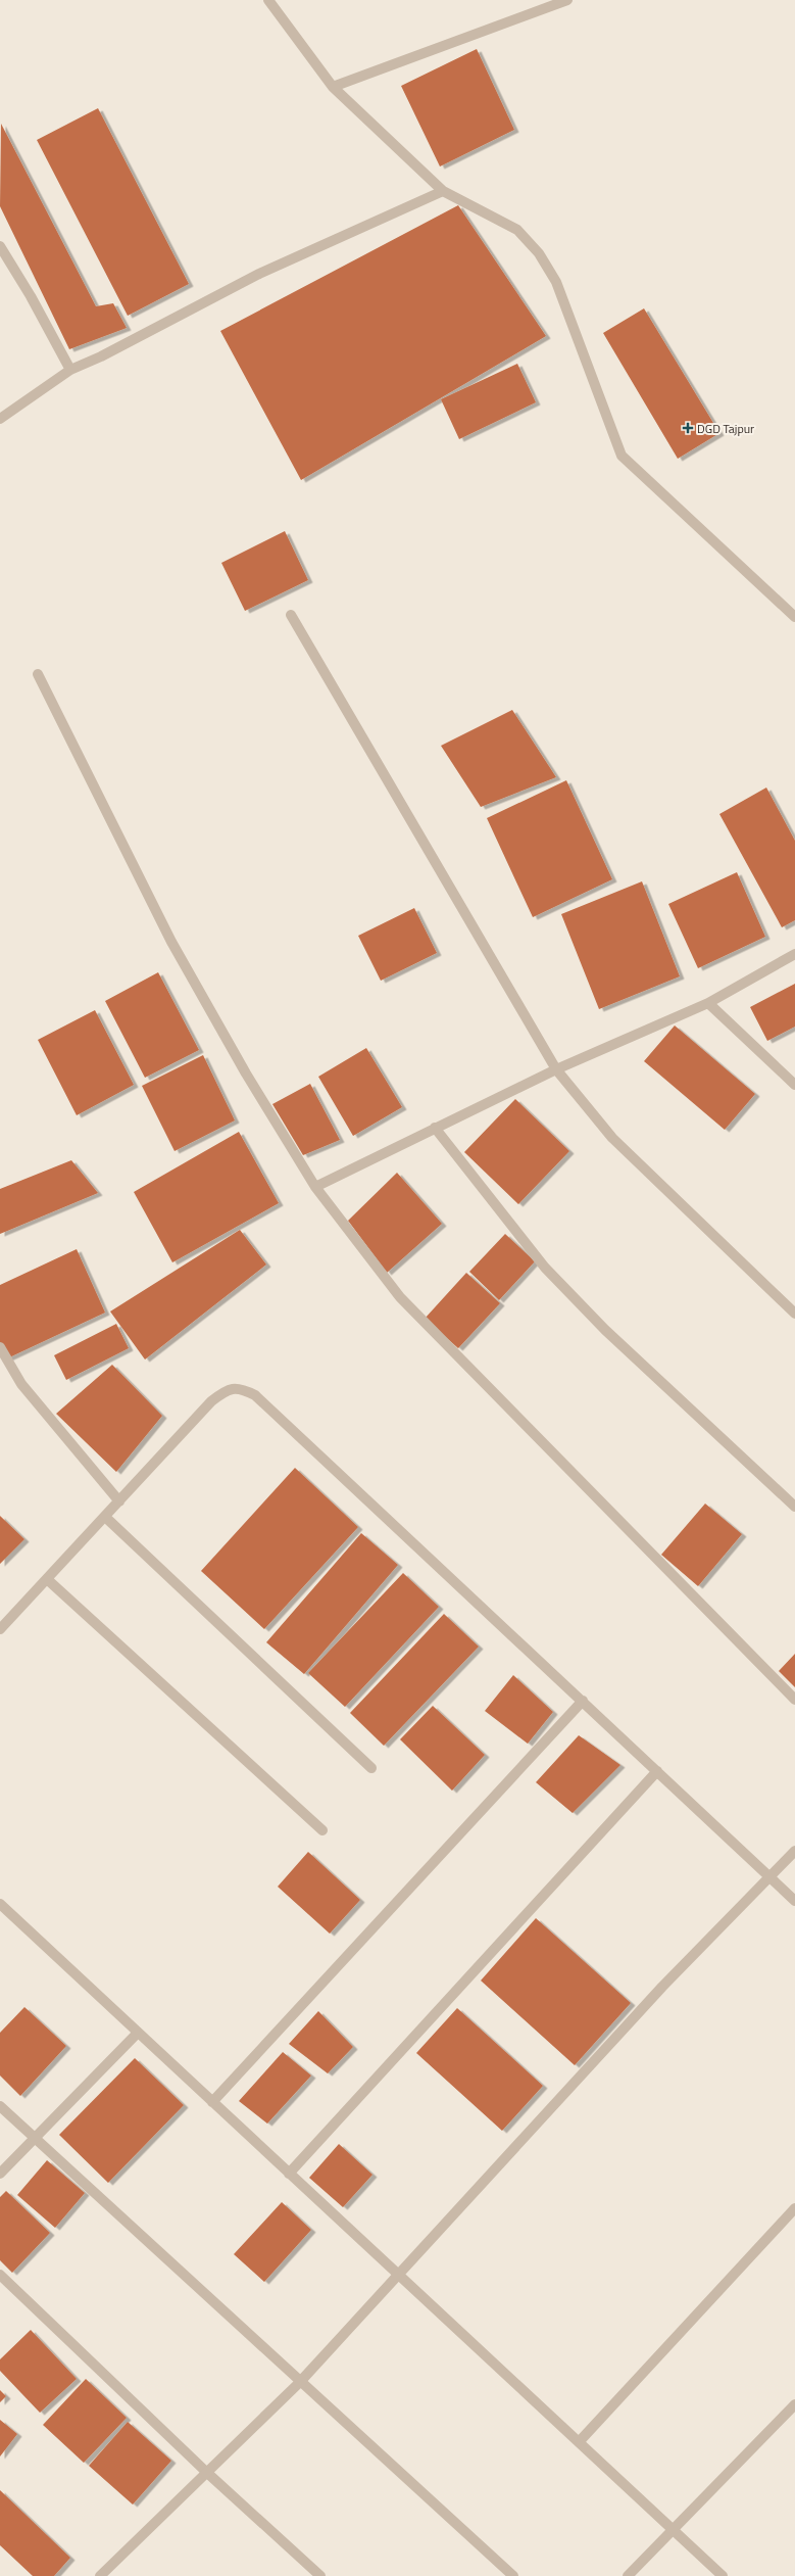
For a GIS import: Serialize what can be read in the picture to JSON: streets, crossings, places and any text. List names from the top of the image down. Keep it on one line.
{"places":{"health":["DGD Tajpur"]}}
